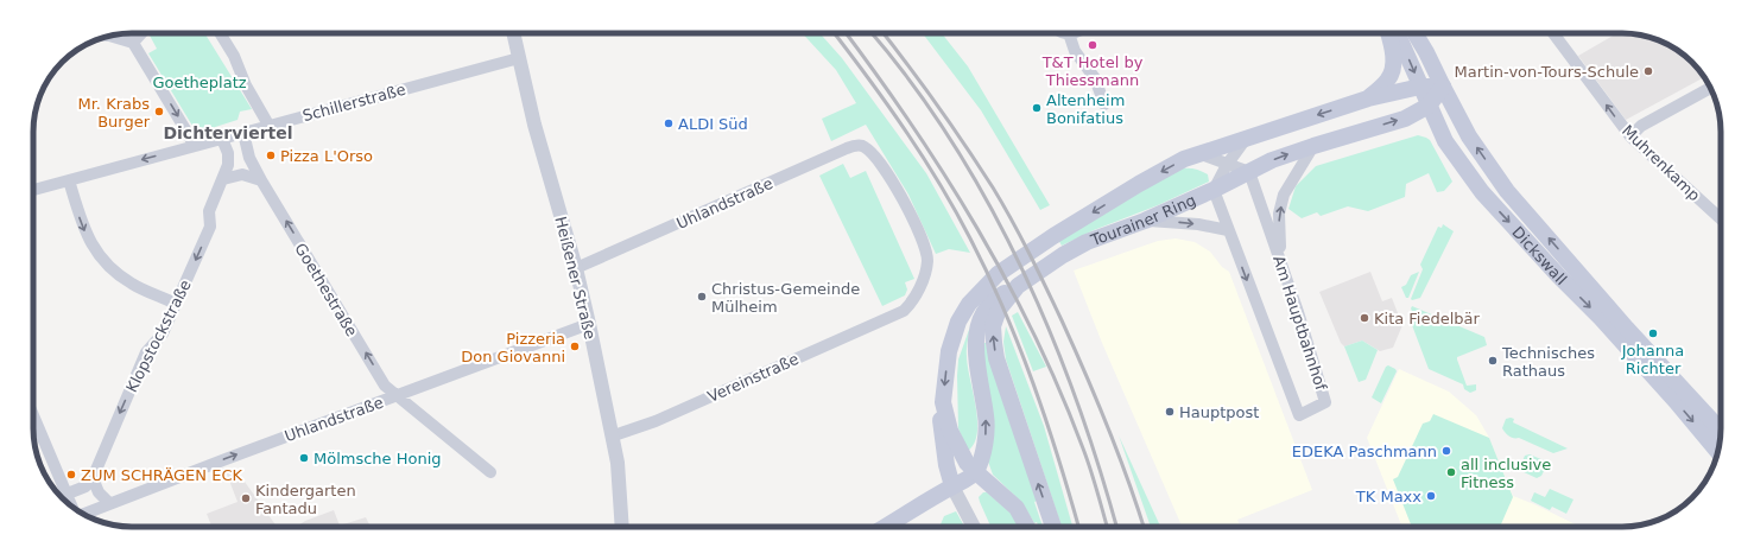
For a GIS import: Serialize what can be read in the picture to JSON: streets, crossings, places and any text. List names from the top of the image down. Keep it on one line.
{"streets":{"main road":["Tourainer Ring","Dickswall"],"street":["Schillerstraße","Muhrenkamp","Uhlandstraße","Heißener Straße","Goethestraße","Am Hauptbahnhof","Klopstockstraße","Vereinstraße"]},"crossings":[["Schillerstraße","Heißener Straße"],["Schillerstraße","Goethestraße"],["Schillerstraße","Klopstockstraße"],["Uhlandstraße","Heißener Straße"],["Uhlandstraße","Goethestraße"],["Uhlandstraße","Vereinstraße"],["Tourainer Ring","Dickswall"],["Tourainer Ring","Am Hauptbahnhof"],["Heißener Straße","Vereinstraße"]],"one_way":["Muhrenkamp","Uhlandstraße","Goethestraße","Klopstockstraße"],"districts":["Dichterviertel"],"parks":["Goetheplatz"],"places":["T&T Hotel by Thiessmann","Martin-von-Tours-Schule","Altenheim Bonifatius","Mr. Krabs Burger","ALDI Süd","Pizza L'Orso","Christus-Gemeinde Mülheim","Kita Fiedelbär","Johanna Richter","Pizzeria Don Giovanni","Technisches Rathaus","Hauptpost","EDEKA Paschmann","Mölmsche Honig","all inclusive Fitness","ZUM SCHRÄGEN ECK","TK Maxx","Kindergarten Fantadu"]}
